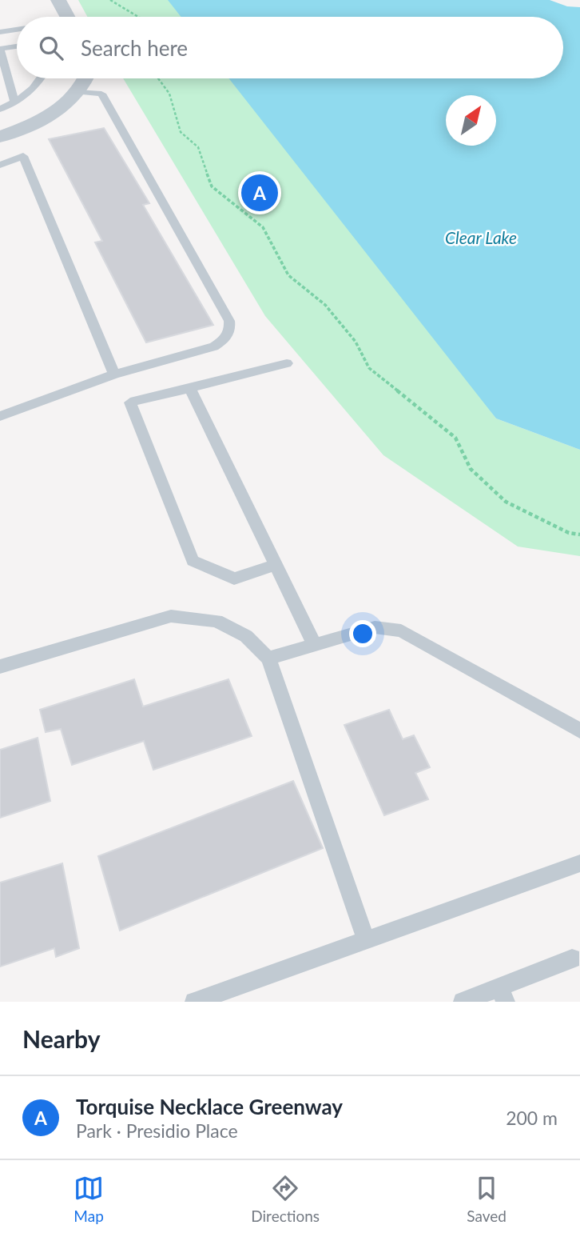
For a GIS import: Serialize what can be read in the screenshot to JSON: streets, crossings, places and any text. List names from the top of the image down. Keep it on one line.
{"water":["Clear Lake"],"north":"top right","page":{"search":"Search here","pins":"A","heading":"Nearby","list":[{"mark":"A","name":"Torquise Necklace Greenway","note":"Park · Presidio Place","value":"200 m"}],"nav":["Map","Directions","Saved"]}}
